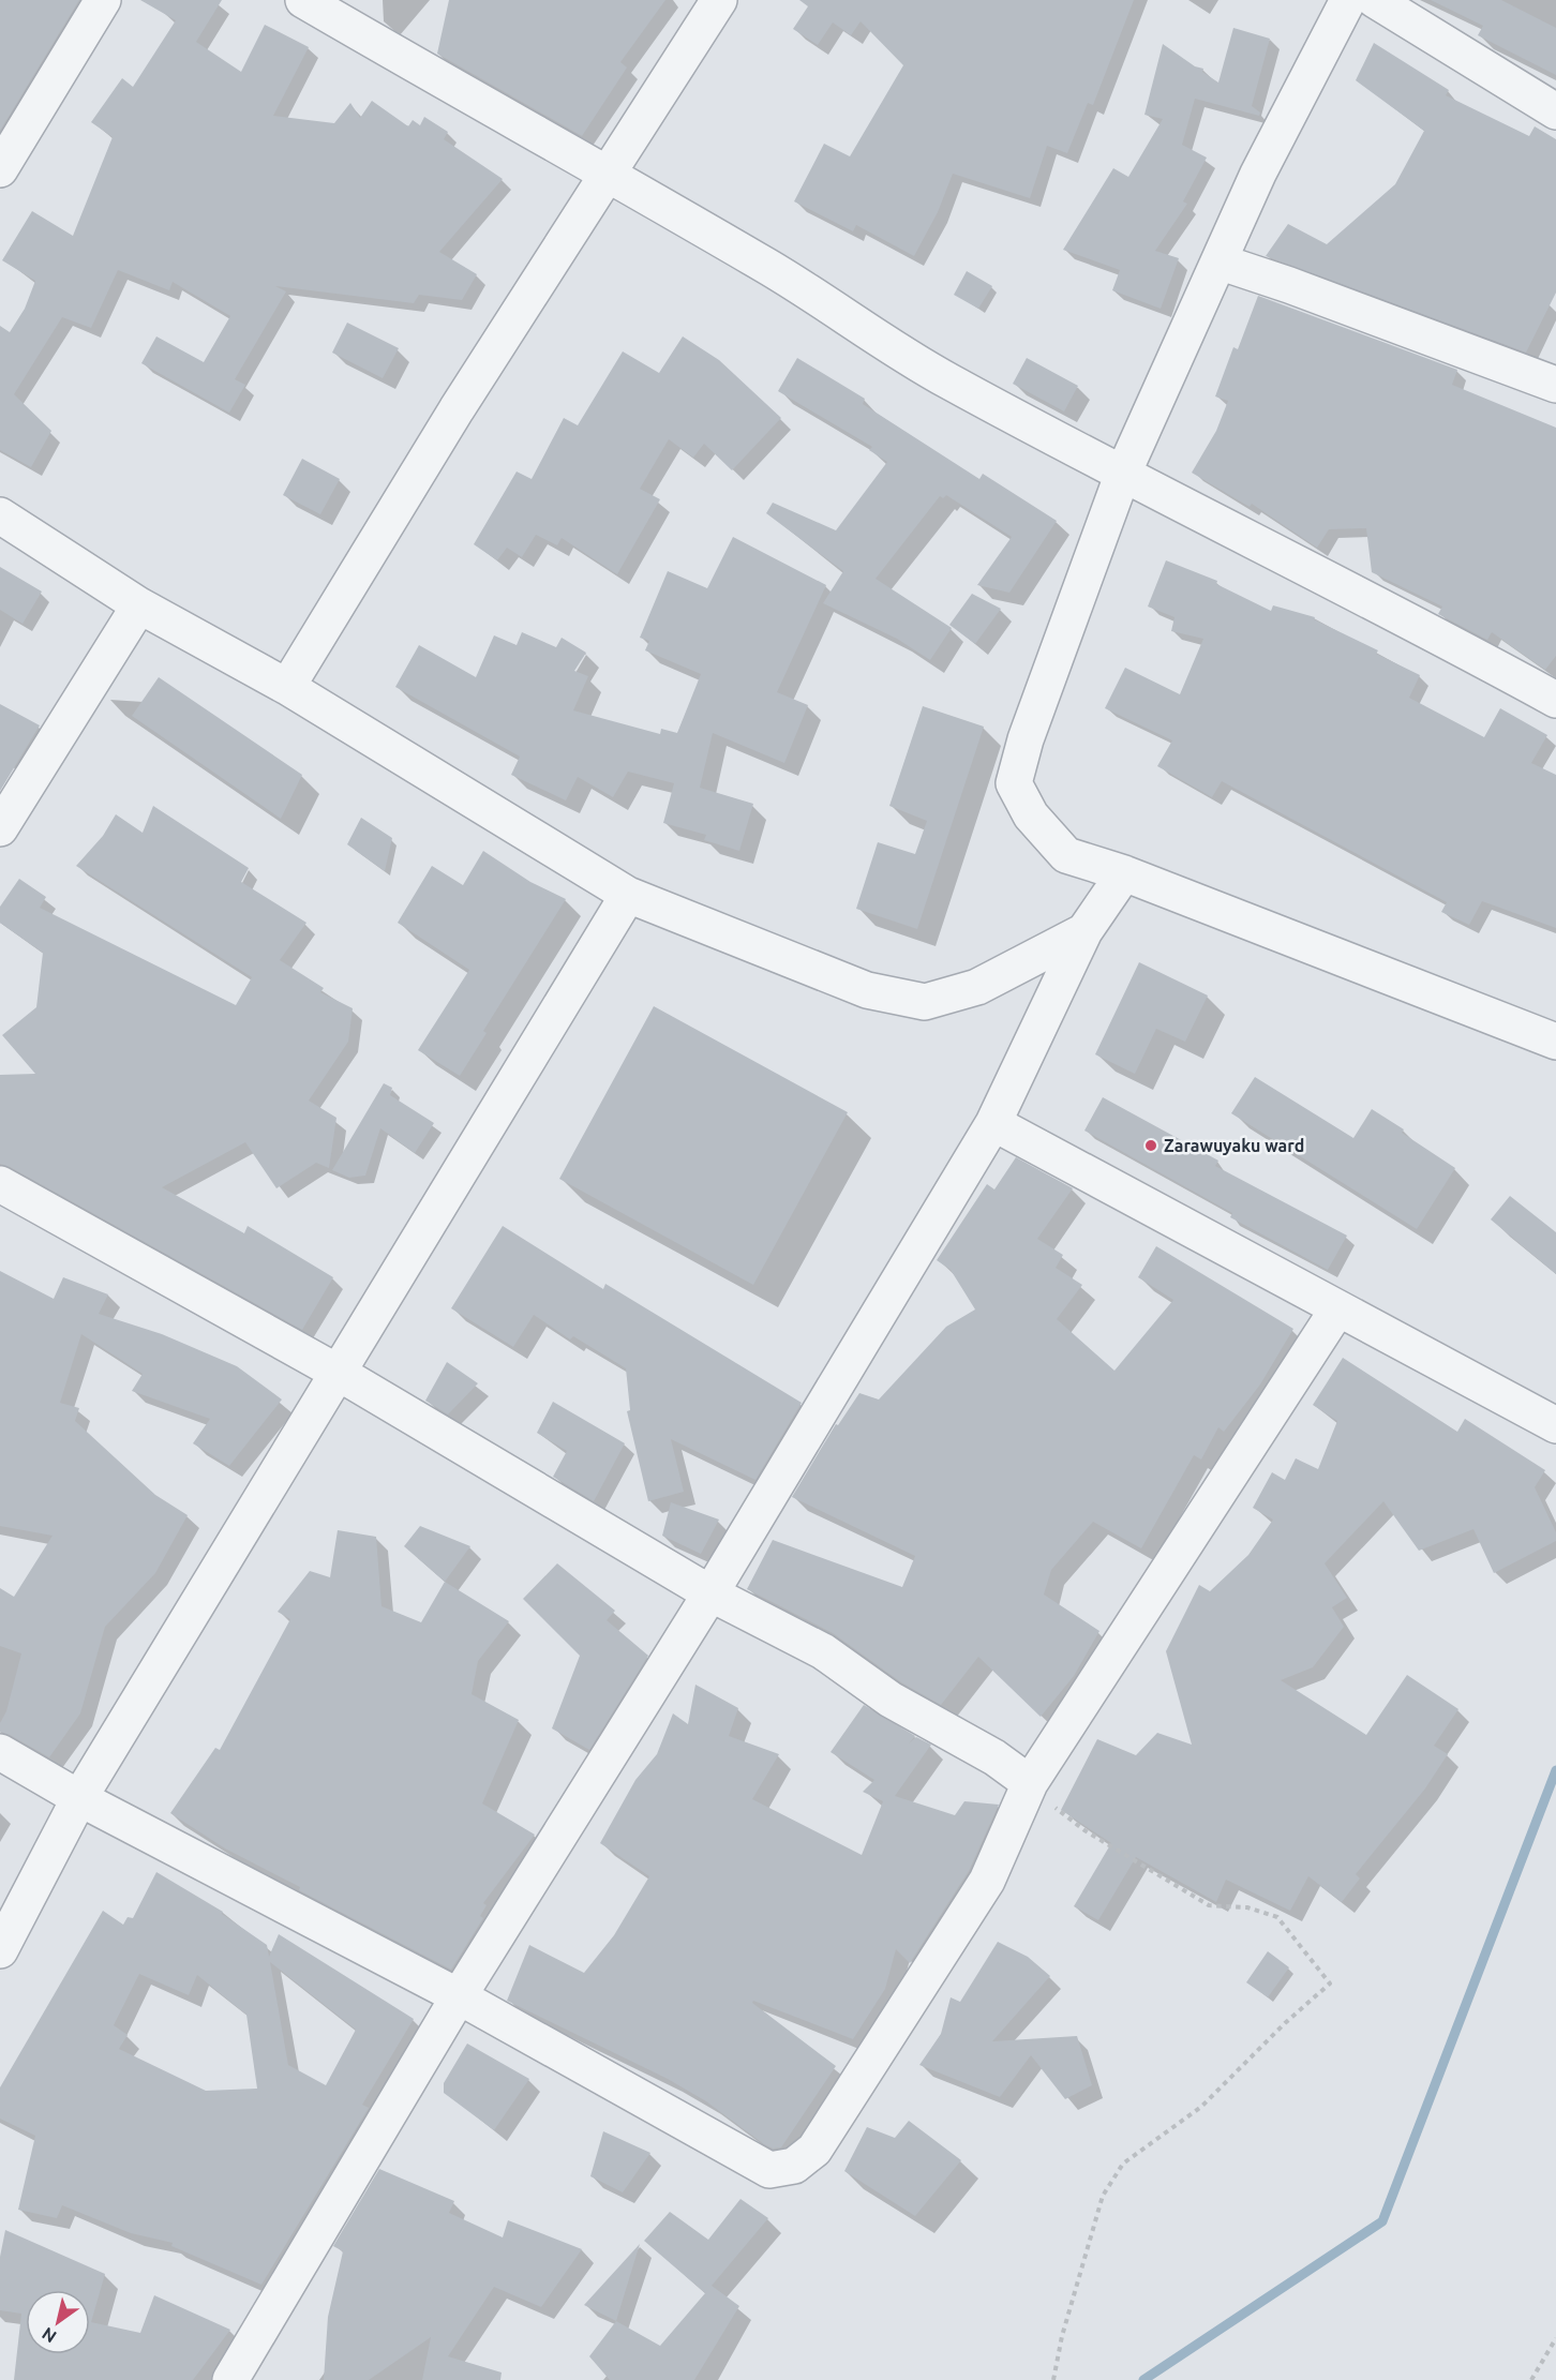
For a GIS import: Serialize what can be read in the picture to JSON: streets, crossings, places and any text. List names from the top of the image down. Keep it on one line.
{"places":["Zarawuyaku ward"],"north":"bottom left"}
